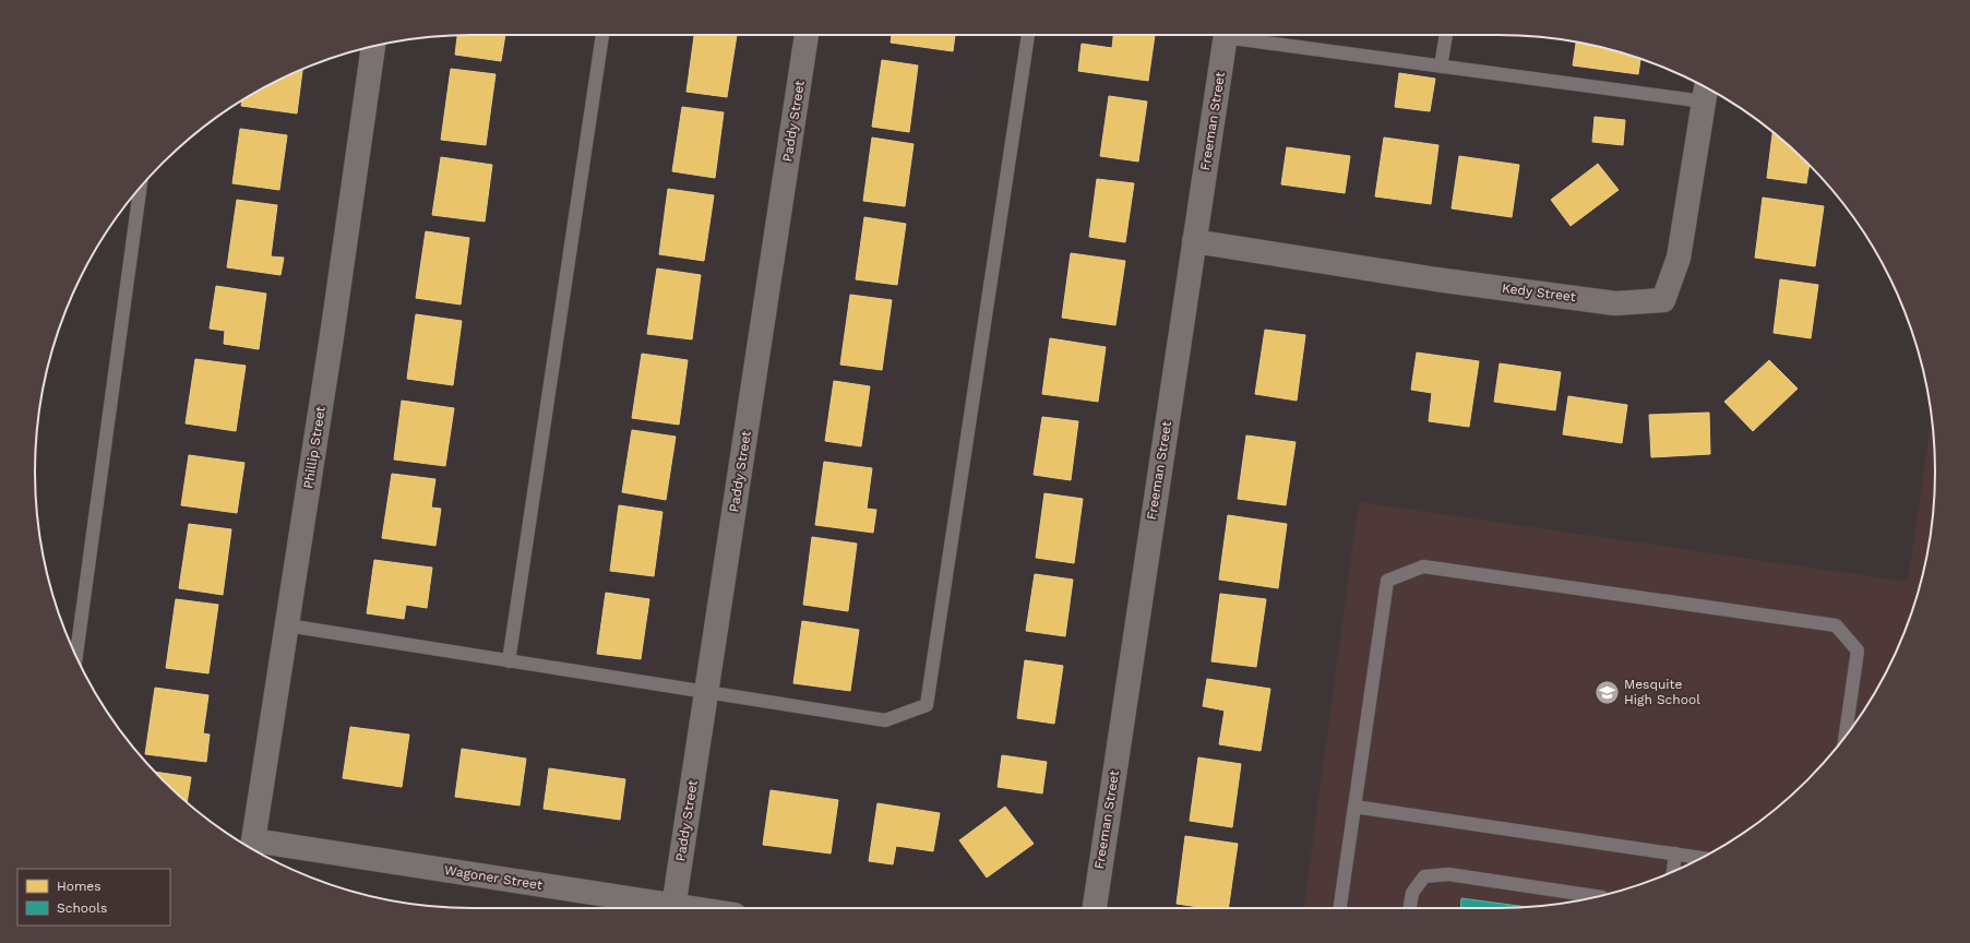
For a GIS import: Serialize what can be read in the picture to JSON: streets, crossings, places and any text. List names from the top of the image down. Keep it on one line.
{"streets":{"street":["Paddy Street","Freeman Street","Kedy Street","Phillip Street","Wagoner Street"]},"crossings":[["Freeman Street","Kedy Street"],["Phillip Street","Wagoner Street"]],"places":{"school or university":["Mesquite High School"]},"legend":["Homes","Schools"]}
